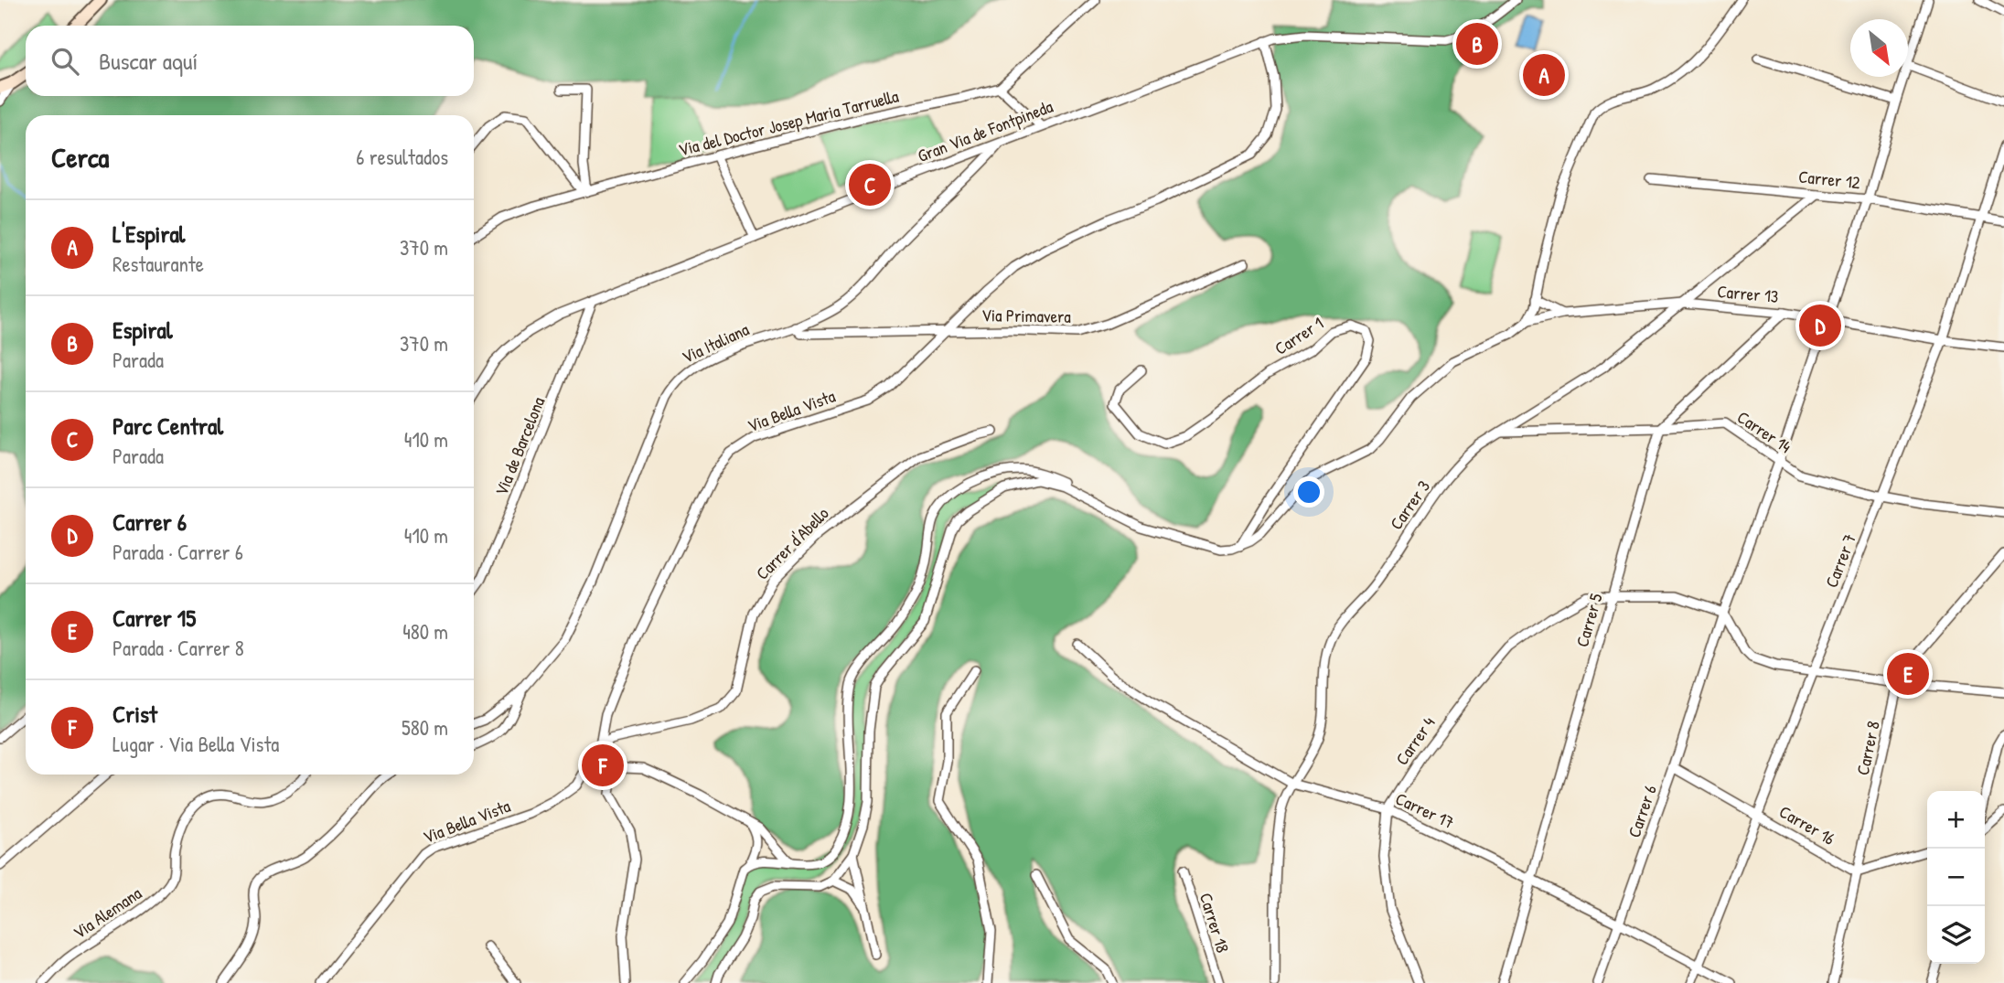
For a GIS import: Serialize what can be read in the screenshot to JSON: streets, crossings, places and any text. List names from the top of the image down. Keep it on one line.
{"streets":{"street":["Via del Doctor Josep Maria Tarruella","Gran Via de Fontpineda","Carrer 12","Carrer 13","Via Primavera","Carrer 1","Via Italiana","Via Bella Vista","Carrer 14","Via de Barcelona","Carrer 3","Carrer d'Abello","Carrer 7","Carrer 5","Carrer 4","Carrer 8","Carrer 17","Carrer 6","Carrer 16","Via Alemana","Carrer 18"]},"crossings":[["Gran Via de Fontpineda","Via Italiana"],["Gran Via de Fontpineda","Via Bella Vista"],["Gran Via de Fontpineda","Via de Barcelona"],["Carrer 12","Carrer 3"],["Carrer 12","Carrer 7"],["Carrer 12","Carrer 6"],["Carrer 13","Carrer 1"],["Carrer 13","Carrer 3"],["Carrer 13","Carrer 7"],["Carrer 13","Carrer 6"],["Via Primavera","Via Italiana"],["Via Primavera","Via Bella Vista"],["Via Bella Vista","Carrer d'Abello"],["Carrer 14","Carrer 3"],["Carrer 14","Carrer 7"],["Carrer 14","Carrer 5"],["Carrer 14","Carrer 6"],["Carrer 3","Carrer 17"],["Carrer 7","Carrer 17"],["Carrer 7","Carrer 16"],["Carrer 5","Carrer 4"],["Carrer 5","Carrer 17"],["Carrer 4","Carrer 17"],["Carrer 4","Carrer 6"],["Carrer 8","Carrer 16"],["Carrer 17","Carrer 6"],["Carrer 6","Carrer 16"]],"north":"bottom right","page":{"pins":["B","A","C","D","E","F"],"search":"Buscar aquí","heading":["Cerca","6 resultados"],"list":[{"mark":"A","name":"L'Espiral","note":"Restaurante","value":"370 m"},{"mark":"B","name":"Espiral","note":"Parada","value":"370 m"},{"mark":"C","name":"Parc Central","note":"Parada","value":"410 m"},{"mark":"D","name":"Carrer 6","note":"Parada · Carrer 6","value":"410 m"},{"mark":"E","name":"Carrer 15","note":"Parada · Carrer 8","value":"480 m"},{"mark":"F","name":"Crist","note":"Lugar · Via Bella Vista","value":"580 m"}],"map_buttons":["+","−"]}}
